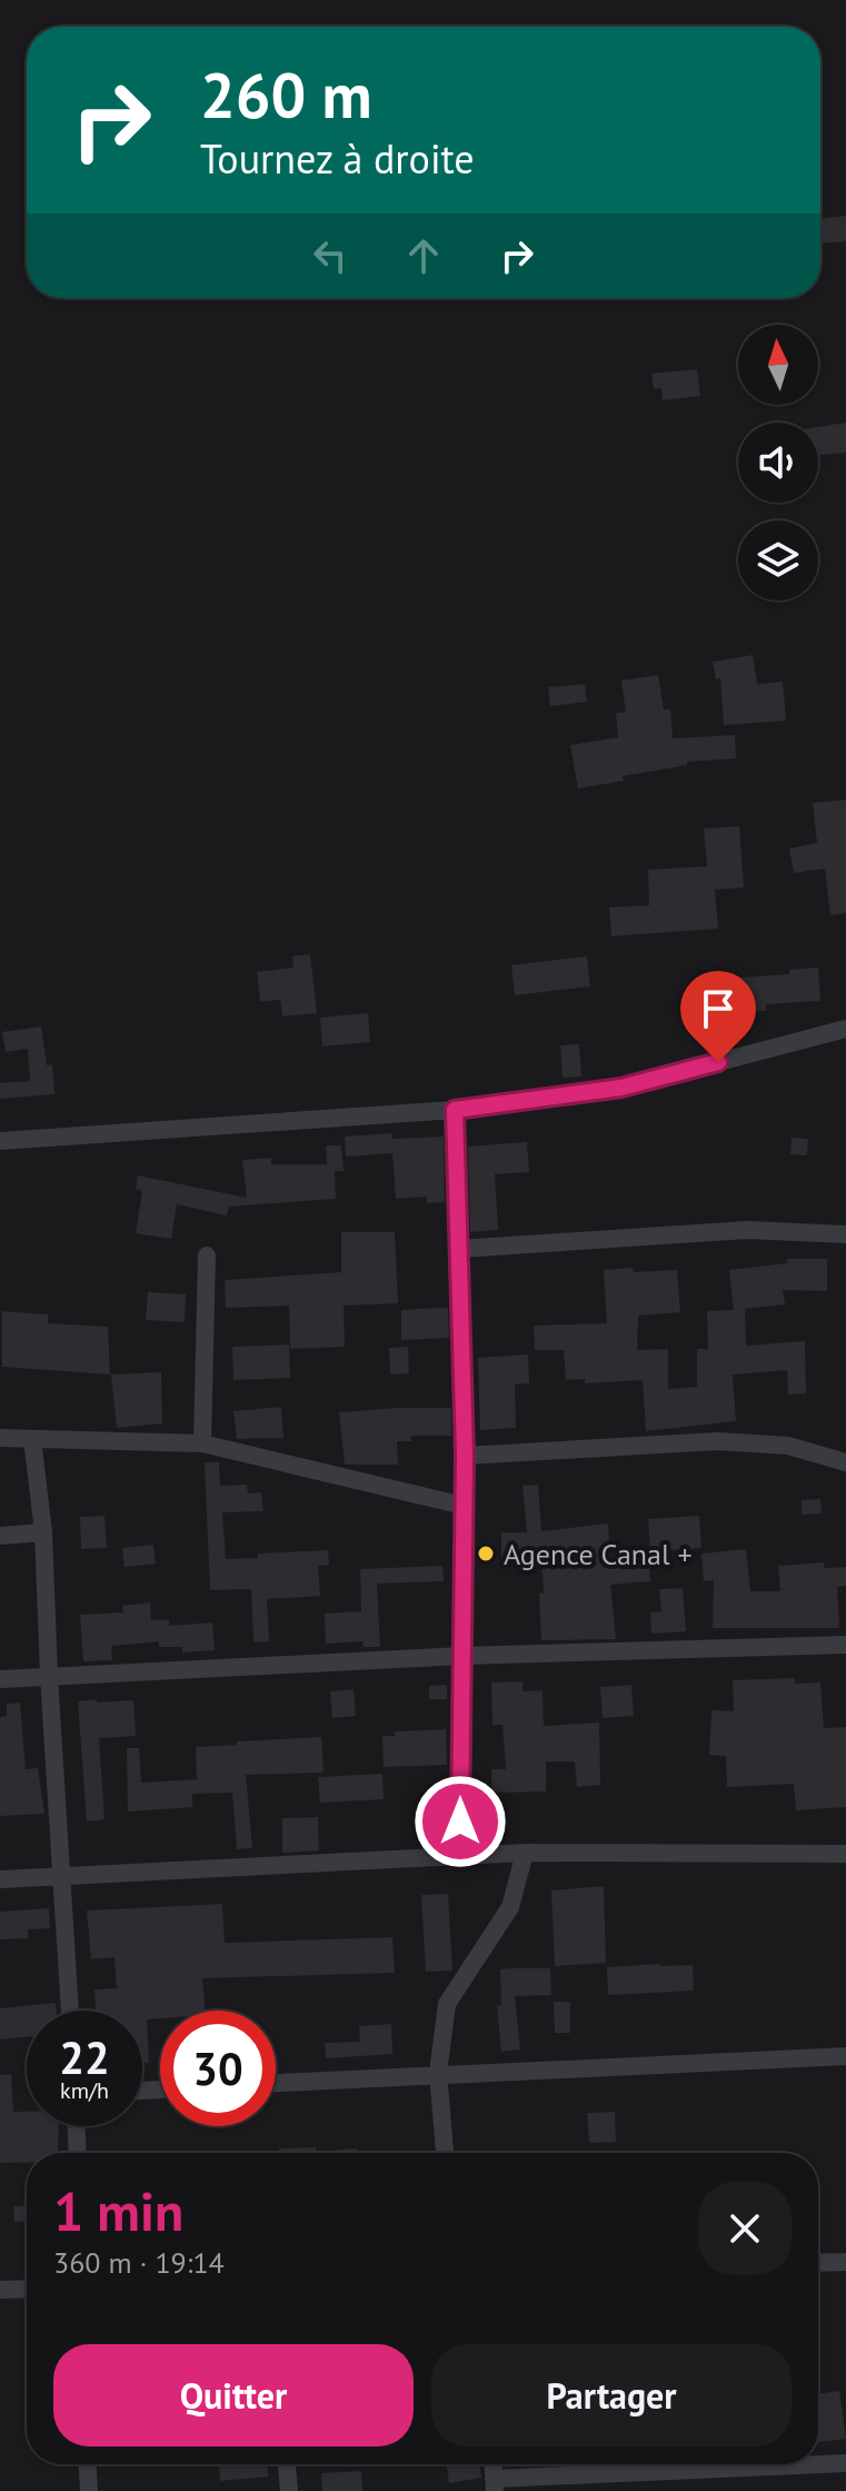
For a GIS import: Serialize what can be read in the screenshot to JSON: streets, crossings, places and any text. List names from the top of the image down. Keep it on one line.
{"places":["Agence Canal +"],"north":"top","page":{"turn":["260 m","Tournez à droite"],"speed":"22 km/h","limit":"30","heading":["1 min","360 m · 19:14"],"buttons":["Quitter","Partager"]}}
